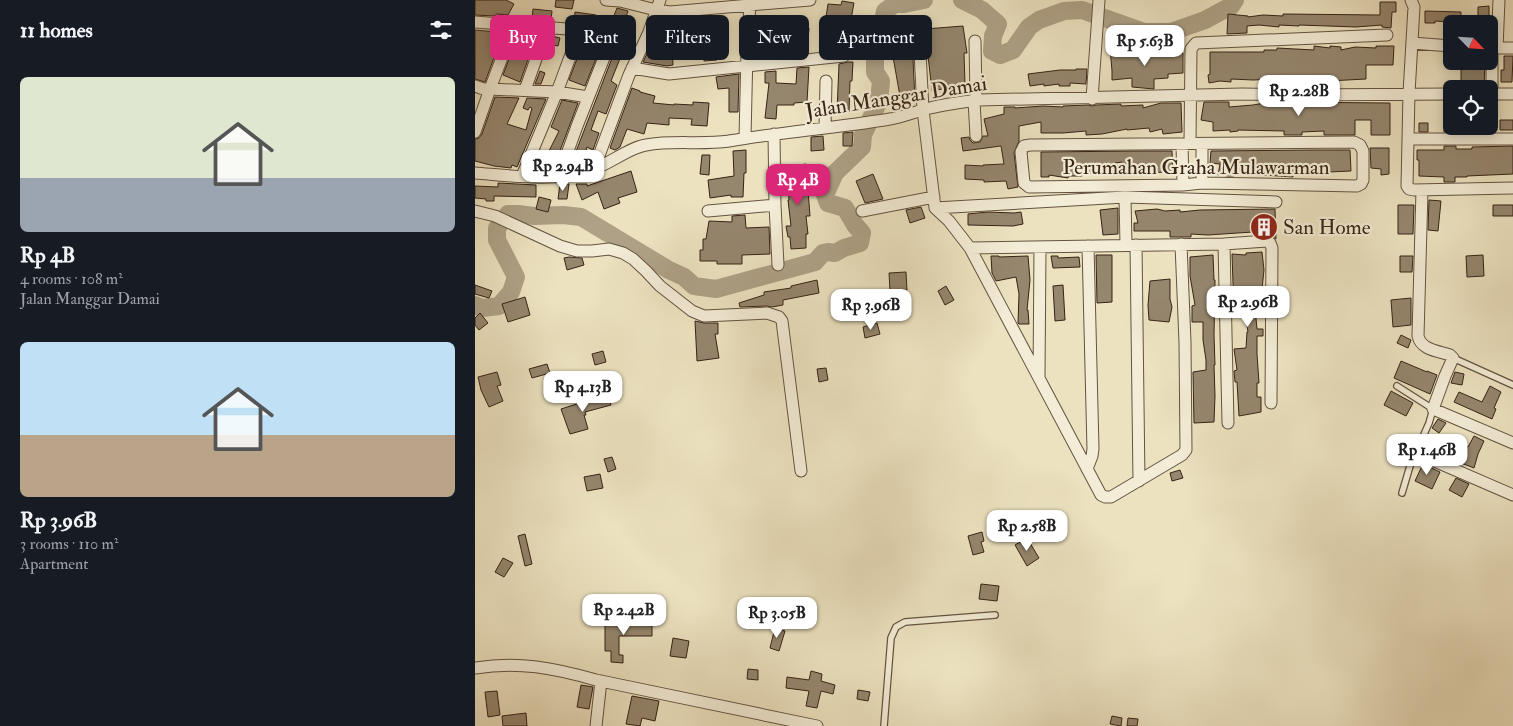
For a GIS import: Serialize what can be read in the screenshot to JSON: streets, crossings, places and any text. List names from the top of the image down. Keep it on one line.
{"streets":{"street":["Jalan Manggar Damai","Perumahan Graha Mulawarman"]},"crossings":[["Jalan Manggar Damai","Perumahan Graha Mulawarman"]],"places":{"building":["San Home"]},"north":"bottom right","page":{"heading":"11 homes","chip":["Buy","Rent","Filters","New","Apartment"],"price":["Rp 5.63B","Rp 2.28B","Rp 2.94B","Rp 4B","Rp 2.96B","Rp 3.96B","Rp 4.13B","Rp 1.46B","Rp 2.58B","Rp 2.42B","Rp 3.05B"],"list":[{"name":"Rp 4B","note":"4 rooms · 108 m² · Jalan Manggar Damai"},{"name":"Rp 3.96B","note":"3 rooms · 110 m² · Apartment"}]}}
